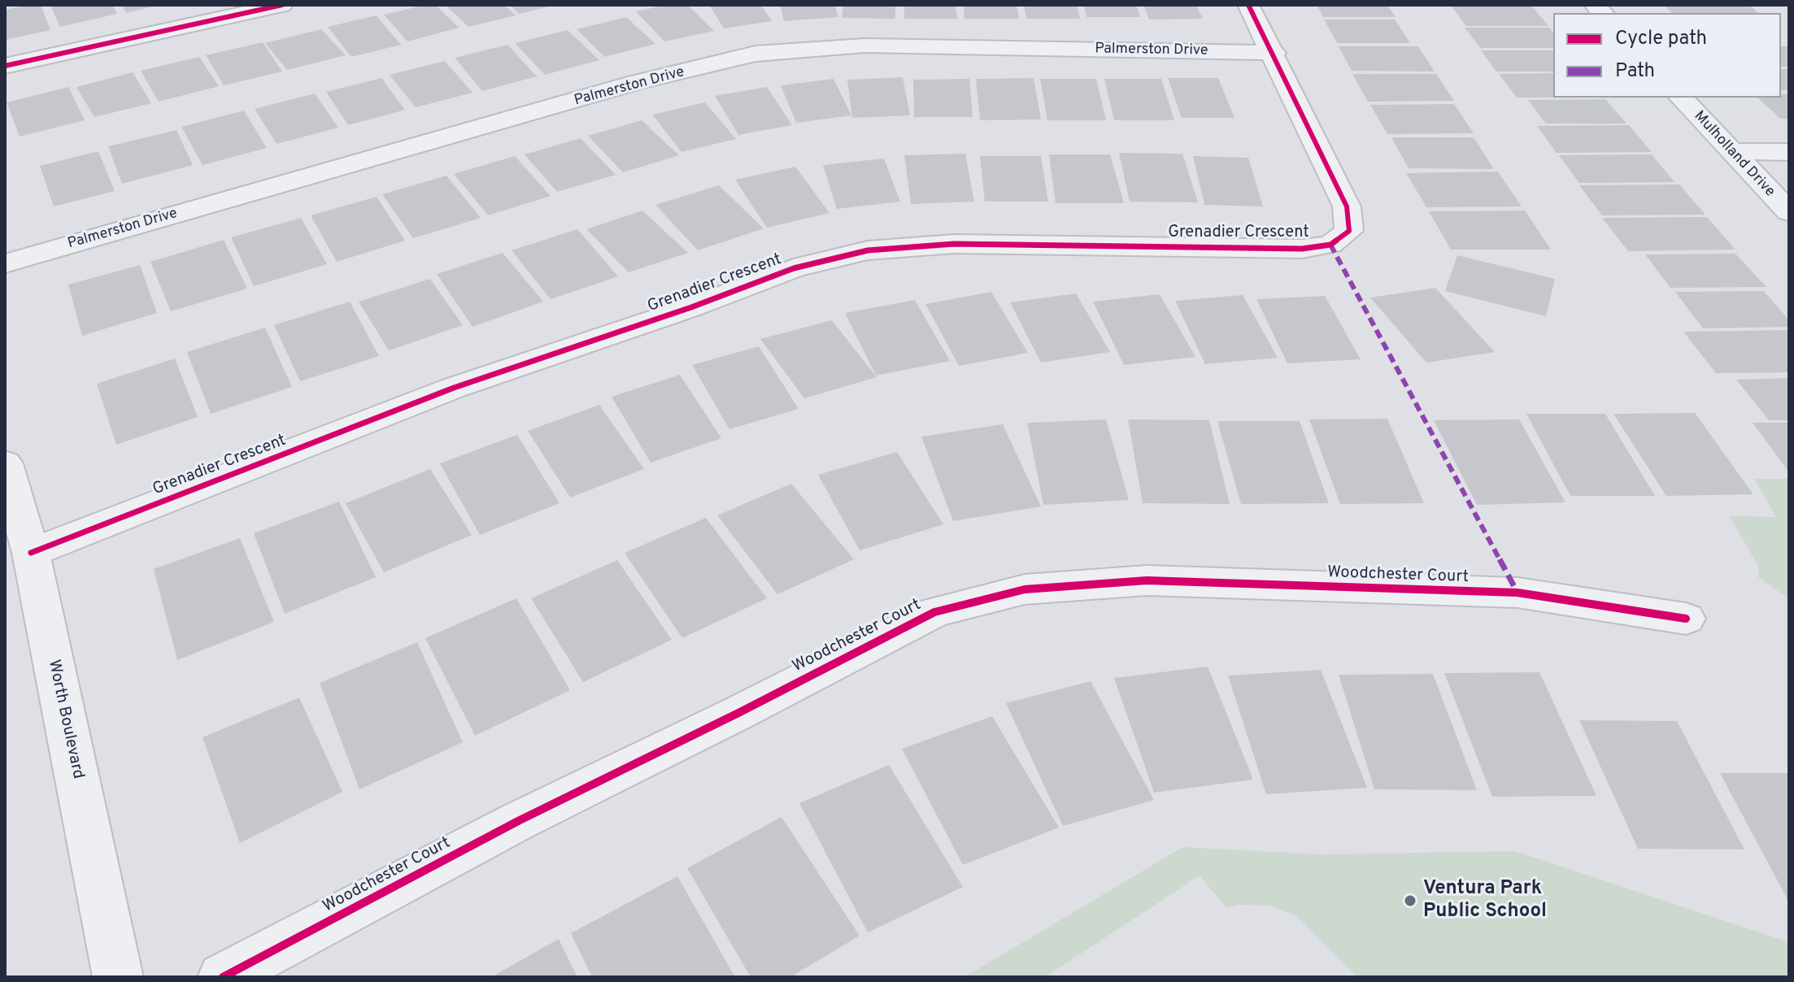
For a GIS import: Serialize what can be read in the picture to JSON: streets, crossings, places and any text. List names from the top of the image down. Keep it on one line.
{"streets":{"street":["Palmerston Drive","Mulholland Drive","Grenadier Crescent","Woodchester Court","Worth Boulevard"]},"crossings":[["Palmerston Drive","Grenadier Crescent"],["Grenadier Crescent","Worth Boulevard"]],"places":["Ventura Park Public School"],"legend":["Cycle path","Path"]}
